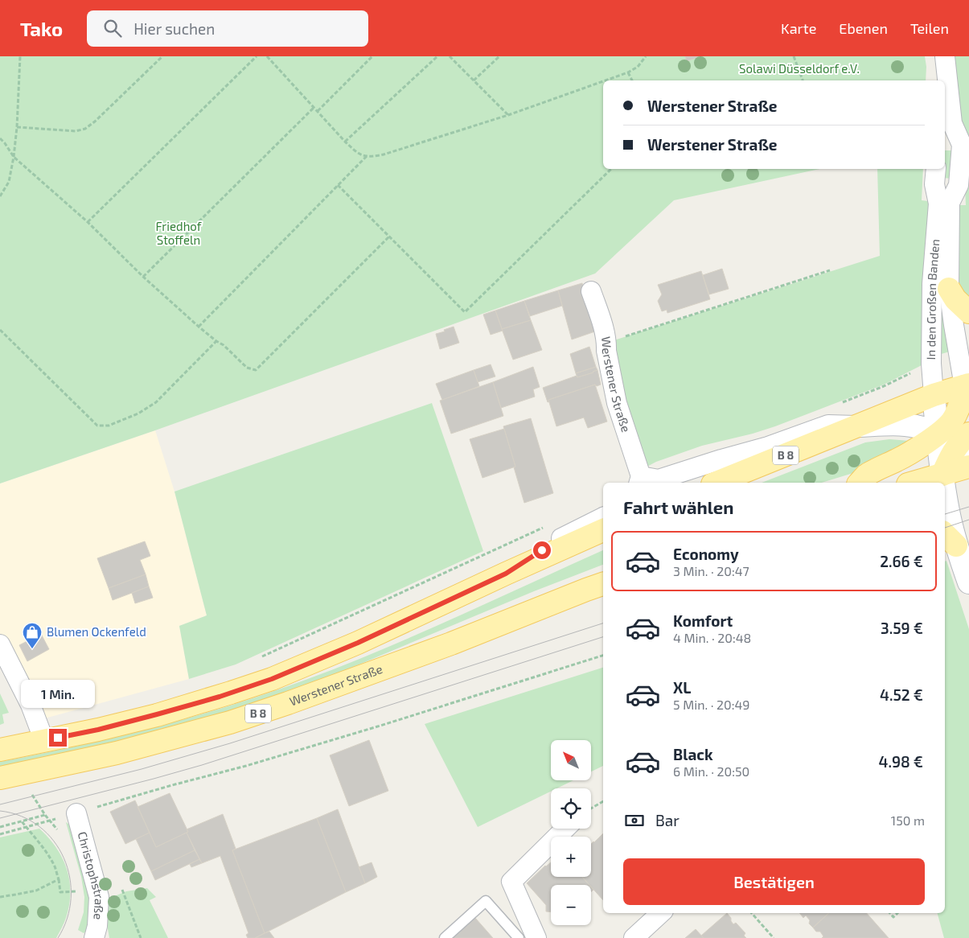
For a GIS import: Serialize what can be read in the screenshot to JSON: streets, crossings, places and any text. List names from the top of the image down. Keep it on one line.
{"streets":{"main road":["Werstener Straße","B 8"],"street":["In den Großen Banden","Christophstraße"]},"crossings":[["In den Großen Banden","Werstener Straße"]],"parks":["Solawi Düsseldorf e.V.","Friedhof Stoffeln"],"places":{"shop":["Blumen Ockenfeld"]},"north":"top left","page":{"header":"Tako","search":"Hier suchen","nav":["Karte","Ebenen","Teilen"],"banner":["Werstener Straße","Werstener Straße"],"heading":"Fahrt wählen","list":[{"name":"Economy","note":"3 Min. · 20:47","value":"2.66 €"},{"name":"Komfort","note":"4 Min. · 20:48","value":"3.59 €"},{"name":"XL","note":"5 Min. · 20:49","value":"4.52 €"},{"name":"Black","note":"6 Min. · 20:50","value":"4.98 €"}],"bubble":"1 Min.","map_buttons":["+","−"],"pay":["Bar","150 m"],"buttons":"Bestätigen"}}
